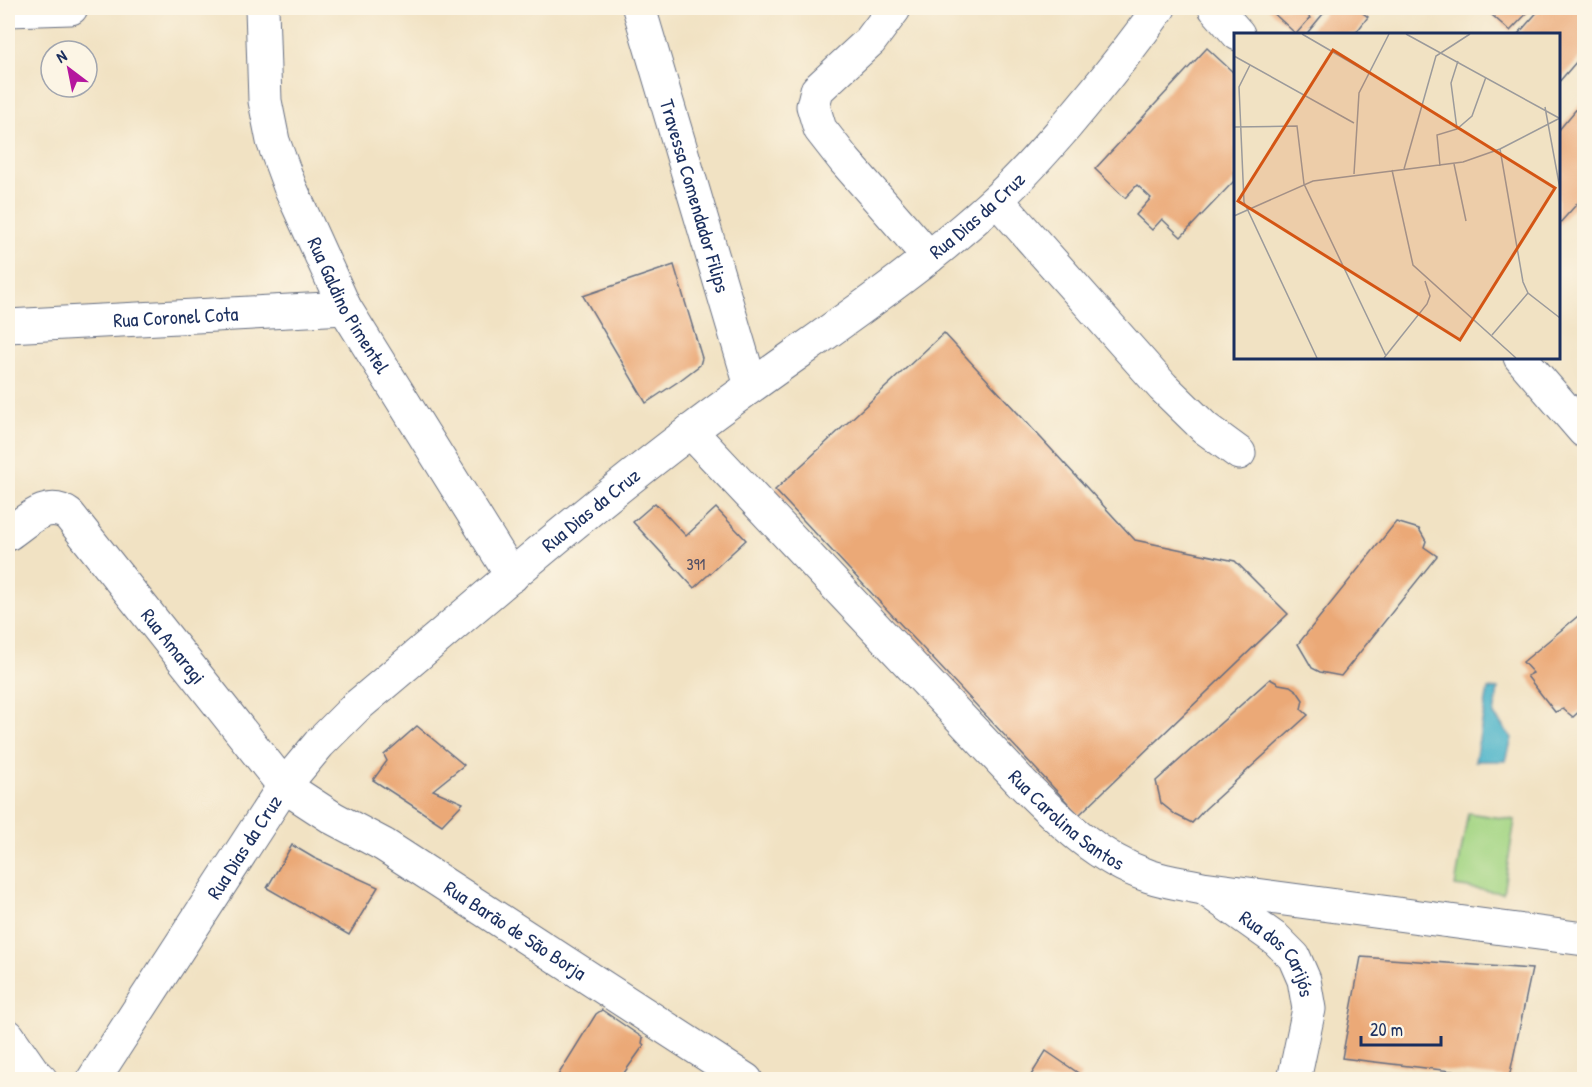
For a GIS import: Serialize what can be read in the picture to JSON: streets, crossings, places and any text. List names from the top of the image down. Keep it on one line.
{"streets":{"street":["Travessa Comendador Filips","Rua Dias da Cruz","Rua Galdino Pimentel","Rua Coronel Cota","Rua Amaragi","Rua Carolina Santos","Rua Barão de São Borja","Rua dos Carijós"]},"crossings":[["Travessa Comendador Filips","Rua Dias da Cruz"],["Rua Dias da Cruz","Rua Galdino Pimentel"],["Rua Dias da Cruz","Rua Amaragi"],["Rua Dias da Cruz","Rua Carolina Santos"],["Rua Dias da Cruz","Rua Barão de São Borja"],["Rua Galdino Pimentel","Rua Coronel Cota"],["Rua Amaragi","Rua Barão de São Borja"],["Rua Carolina Santos","Rua dos Carijós"]],"house_numbers":["391"],"scale_bar":"20 m","north":"top left"}
